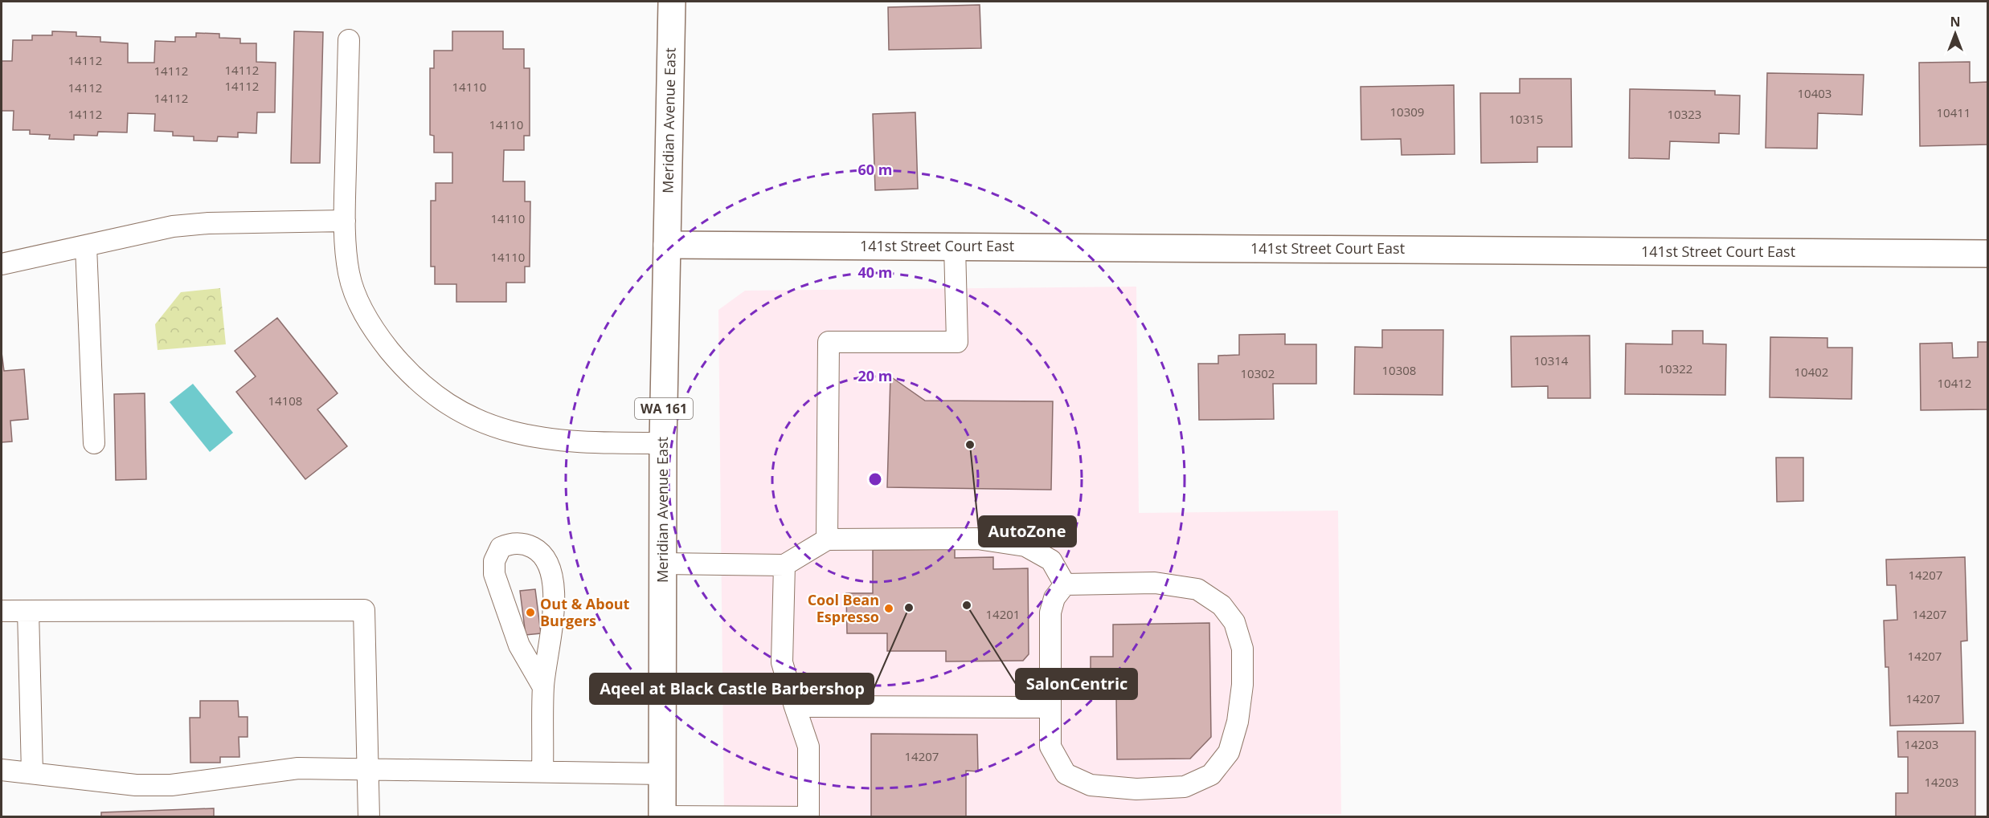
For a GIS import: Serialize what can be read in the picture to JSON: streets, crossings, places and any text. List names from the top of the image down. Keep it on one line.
{"streets":{"street":["Meridian Avenue East","141st Street Court East","WA 161"]},"crossings":[["Meridian Avenue East","141st Street Court East"]],"places":["AutoZone","SalonCentric","Aqeel at Black Castle Barbershop","Cool Bean Espresso","Out & About Burgers"],"house_numbers":["14112","14112","14112","14112","14110","14112","10403","14112","10309","10411","14112","10323","10315","14110","14110","14110","10314","10322","10308","10402","10302","10412","14108","14207","14201","14207","14207","14207","14203","14207","14203"],"north":"top","rings":["60 m","40 m","20 m"]}
